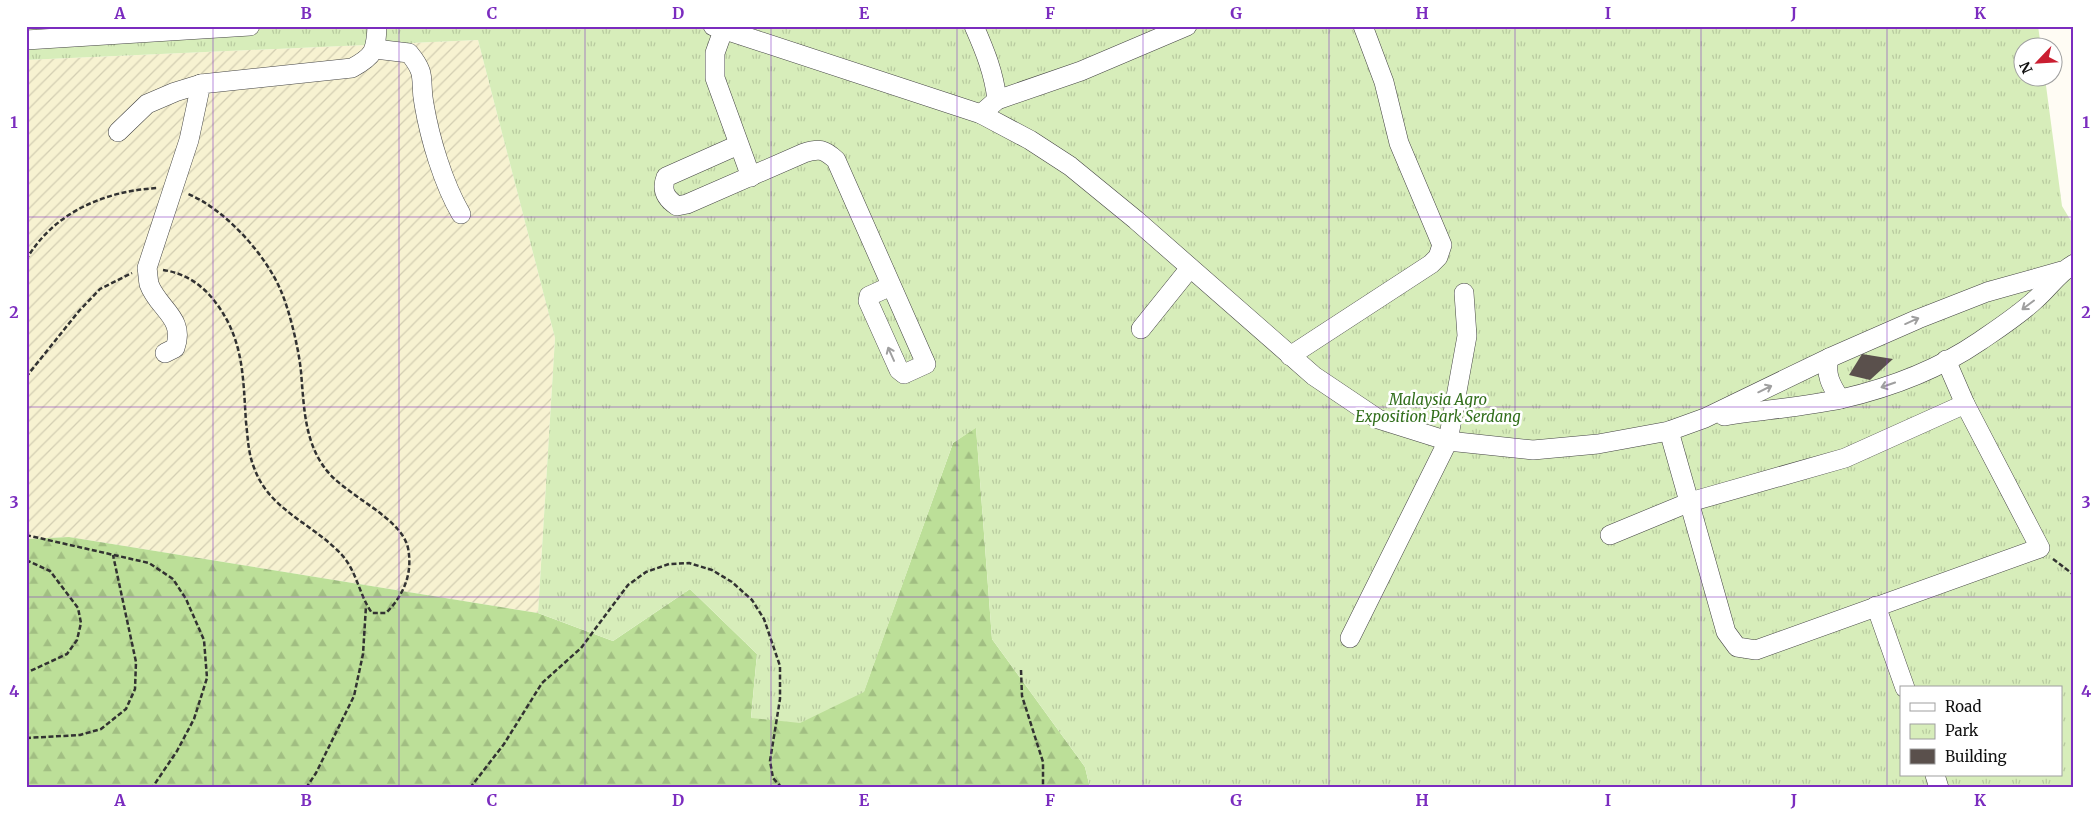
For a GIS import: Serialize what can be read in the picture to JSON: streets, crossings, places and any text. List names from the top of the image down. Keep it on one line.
{"parks":["Malaysia Agro Exposition Park Serdang"],"legend":["Road","Park","Building"],"north":"bottom left","grid":{"columns":["A","B","C","D","E","F","G","H","I","J","K"],"rows":["1","2","3","4"]}}
